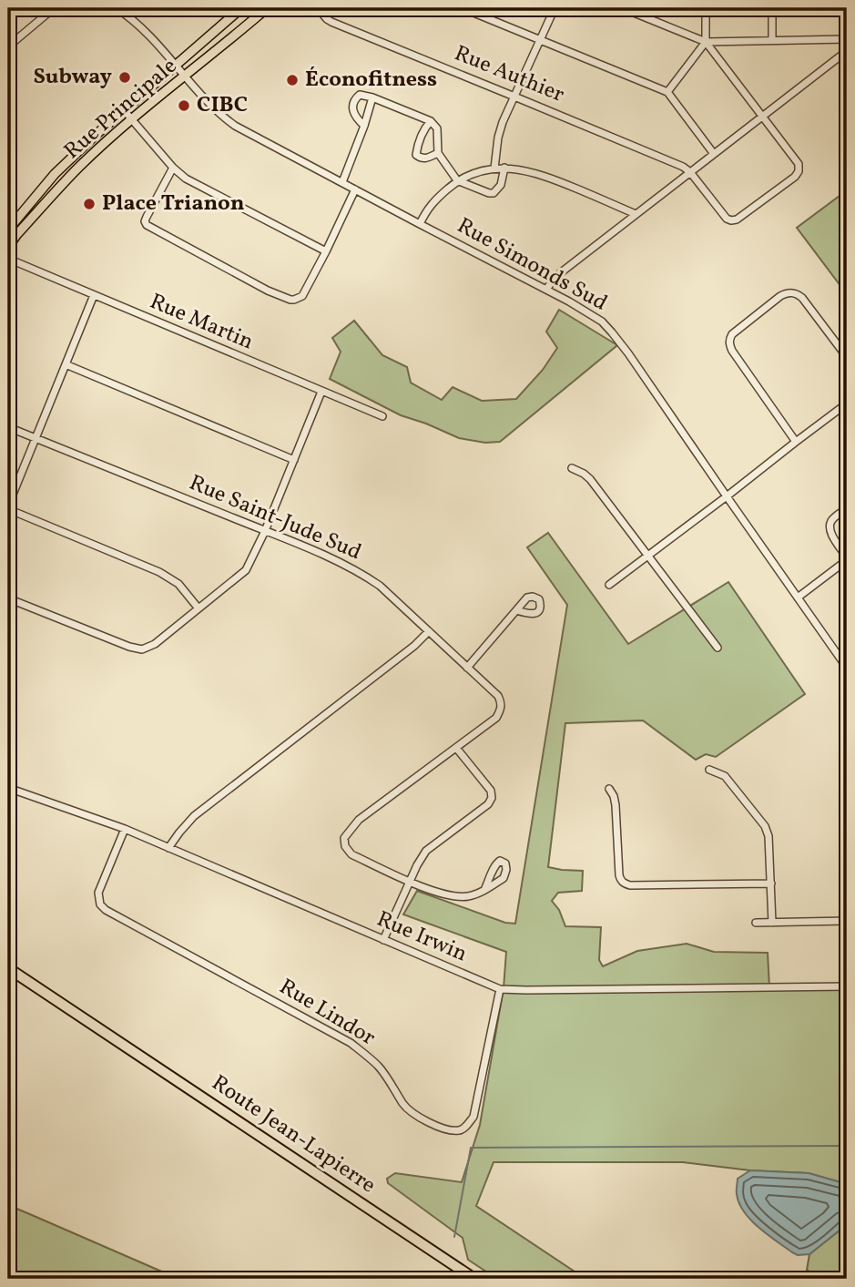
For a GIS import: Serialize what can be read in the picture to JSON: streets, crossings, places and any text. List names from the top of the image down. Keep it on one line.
{"streets":{"highway":["Route Jean-Lapierre"],"main road":["Rue Principale"],"street":["Rue Authier","Rue Simonds Sud","Rue Martin","Rue Saint-Jude Sud","Rue Irwin","Rue Lindor"]},"crossings":[["Rue Principale","Rue Simonds Sud"],["Rue Irwin","Rue Lindor"]],"places":["Subway","Éconofitness","CIBC","Place Trianon"]}
